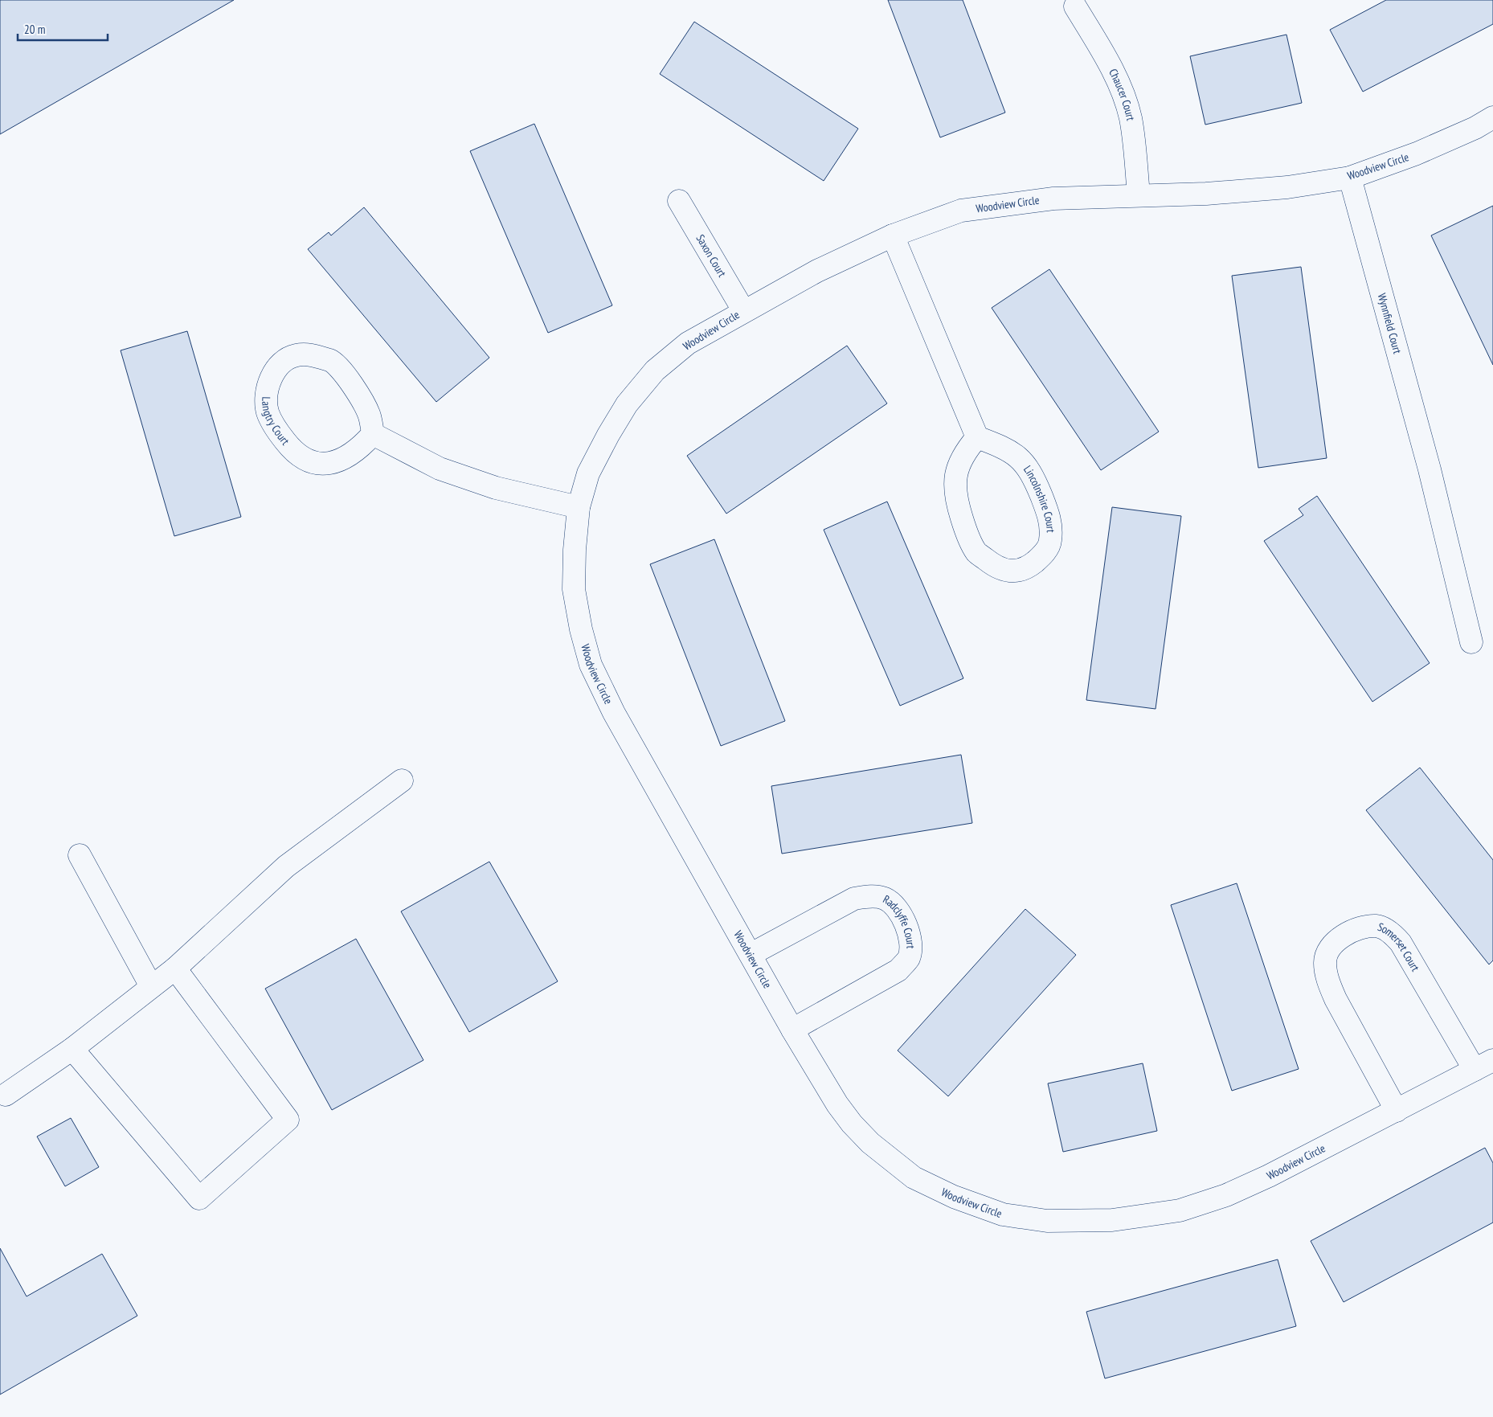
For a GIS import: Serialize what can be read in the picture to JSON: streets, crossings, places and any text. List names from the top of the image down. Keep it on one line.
{"streets":{"street":["Chaucer Court","Woodview Circle","Saxon Court","Wynnfield Court","Langtry Court","Lincolnshire Court","Radclyffe Court","Somerset Court"]},"crossings":[["Chaucer Court","Woodview Circle"],["Woodview Circle","Saxon Court"],["Woodview Circle","Wynnfield Court"],["Woodview Circle","Radclyffe Court"],["Woodview Circle","Somerset Court"]],"scale_bar":"20 m"}
